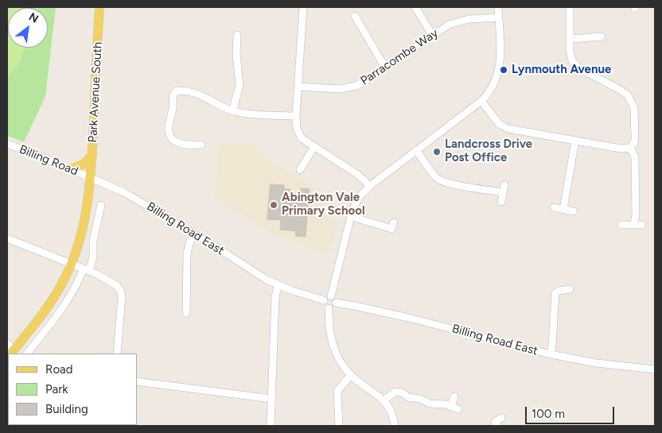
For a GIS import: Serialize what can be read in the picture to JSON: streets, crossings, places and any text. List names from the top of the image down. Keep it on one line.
{"streets":{"main road":["Park Avenue South"],"street":["Parracombe Way","Billing Road","Billing Road East"]},"crossings":[["Park Avenue South","Billing Road"],["Park Avenue South","Billing Road East"],["Billing Road","Billing Road East"]],"places":["Lynmouth Avenue","Landcross Drive Post Office","Abington Vale Primary School"],"legend":["Road","Park","Building"],"scale_bar":"100 m","north":"top right"}
